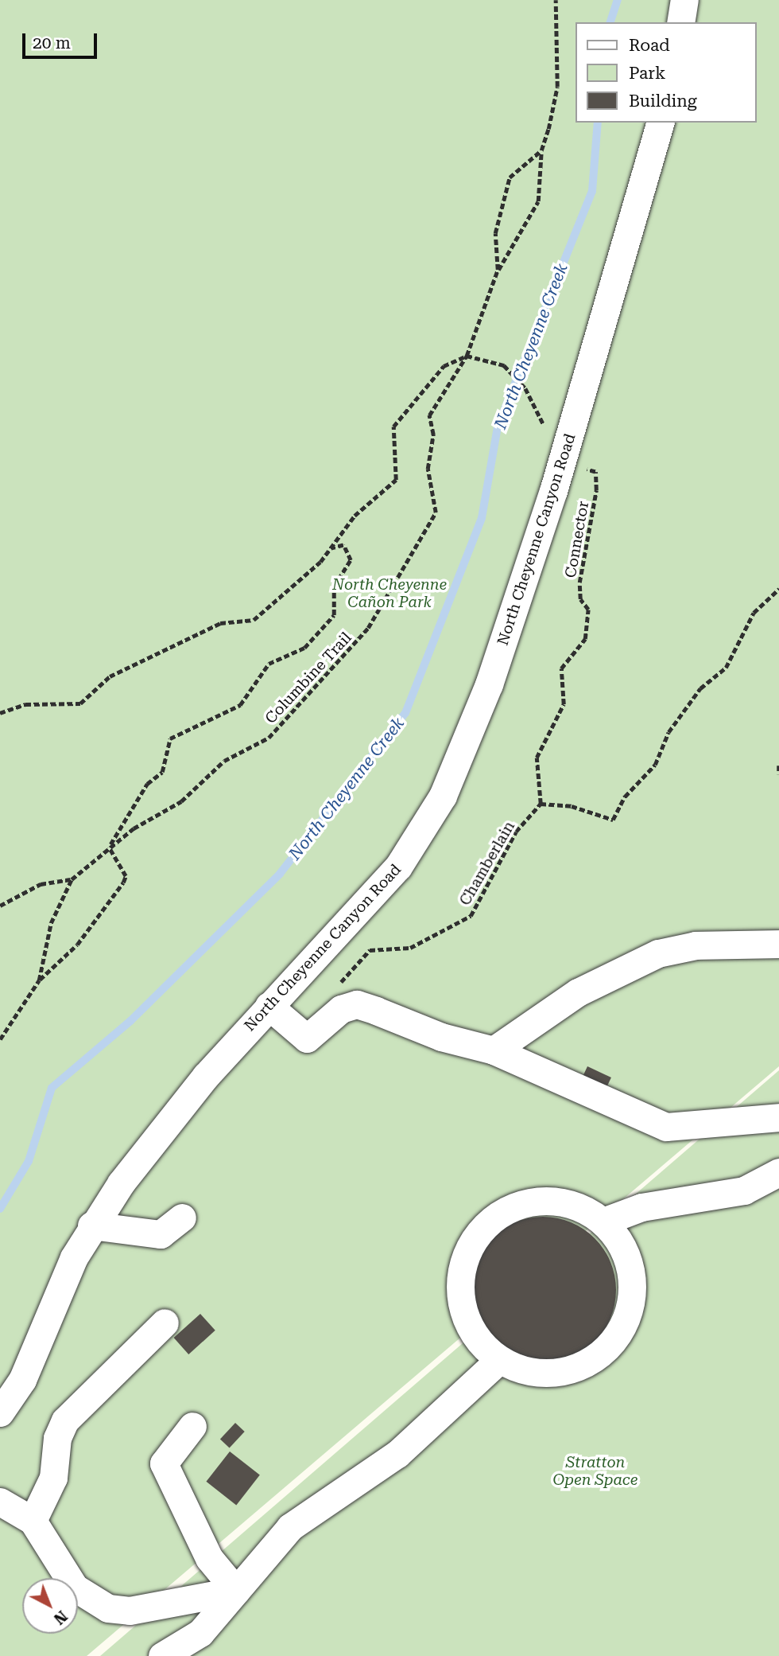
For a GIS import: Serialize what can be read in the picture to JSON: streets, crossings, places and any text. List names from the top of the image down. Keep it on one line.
{"streets":{"street":["North Cheyenne Canyon Road"],"path":["Connector","Columbine Trail","Chamberlain"]},"crossings":[["Connector","Chamberlain"]],"water":["North Cheyenne Creek"],"parks":["North Cheyenne Cañon Park","Stratton Open Space"],"legend":["Road","Park","Building"],"scale_bar":"20 m","north":"bottom right"}
